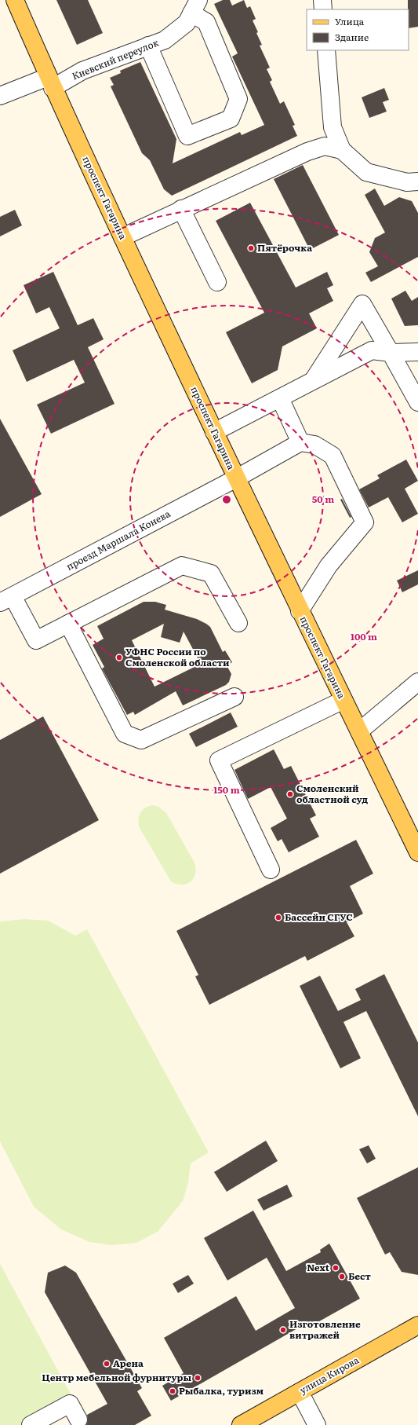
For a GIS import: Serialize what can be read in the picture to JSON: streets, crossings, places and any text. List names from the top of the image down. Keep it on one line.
{"streets":{"main road":["проспект Гагарина","улица Кирова"],"street":["Киевский переулок","проезд Маршала Конева"]},"crossings":[["Киевский переулок","проспект Гагарина"],["проспект Гагарина","проезд Маршала Конева"]],"places":["Пятёрочка","УФНС России по Смоленской области","Смоленский областной суд","Бассейн СГУС","Next","Бест","Изготовление витражей","Арена","Центр мебельной фурнитуры","Рыбалка, туризм"],"legend":["Улица","Здание"],"rings":["50 m","100 m","150 m"]}
